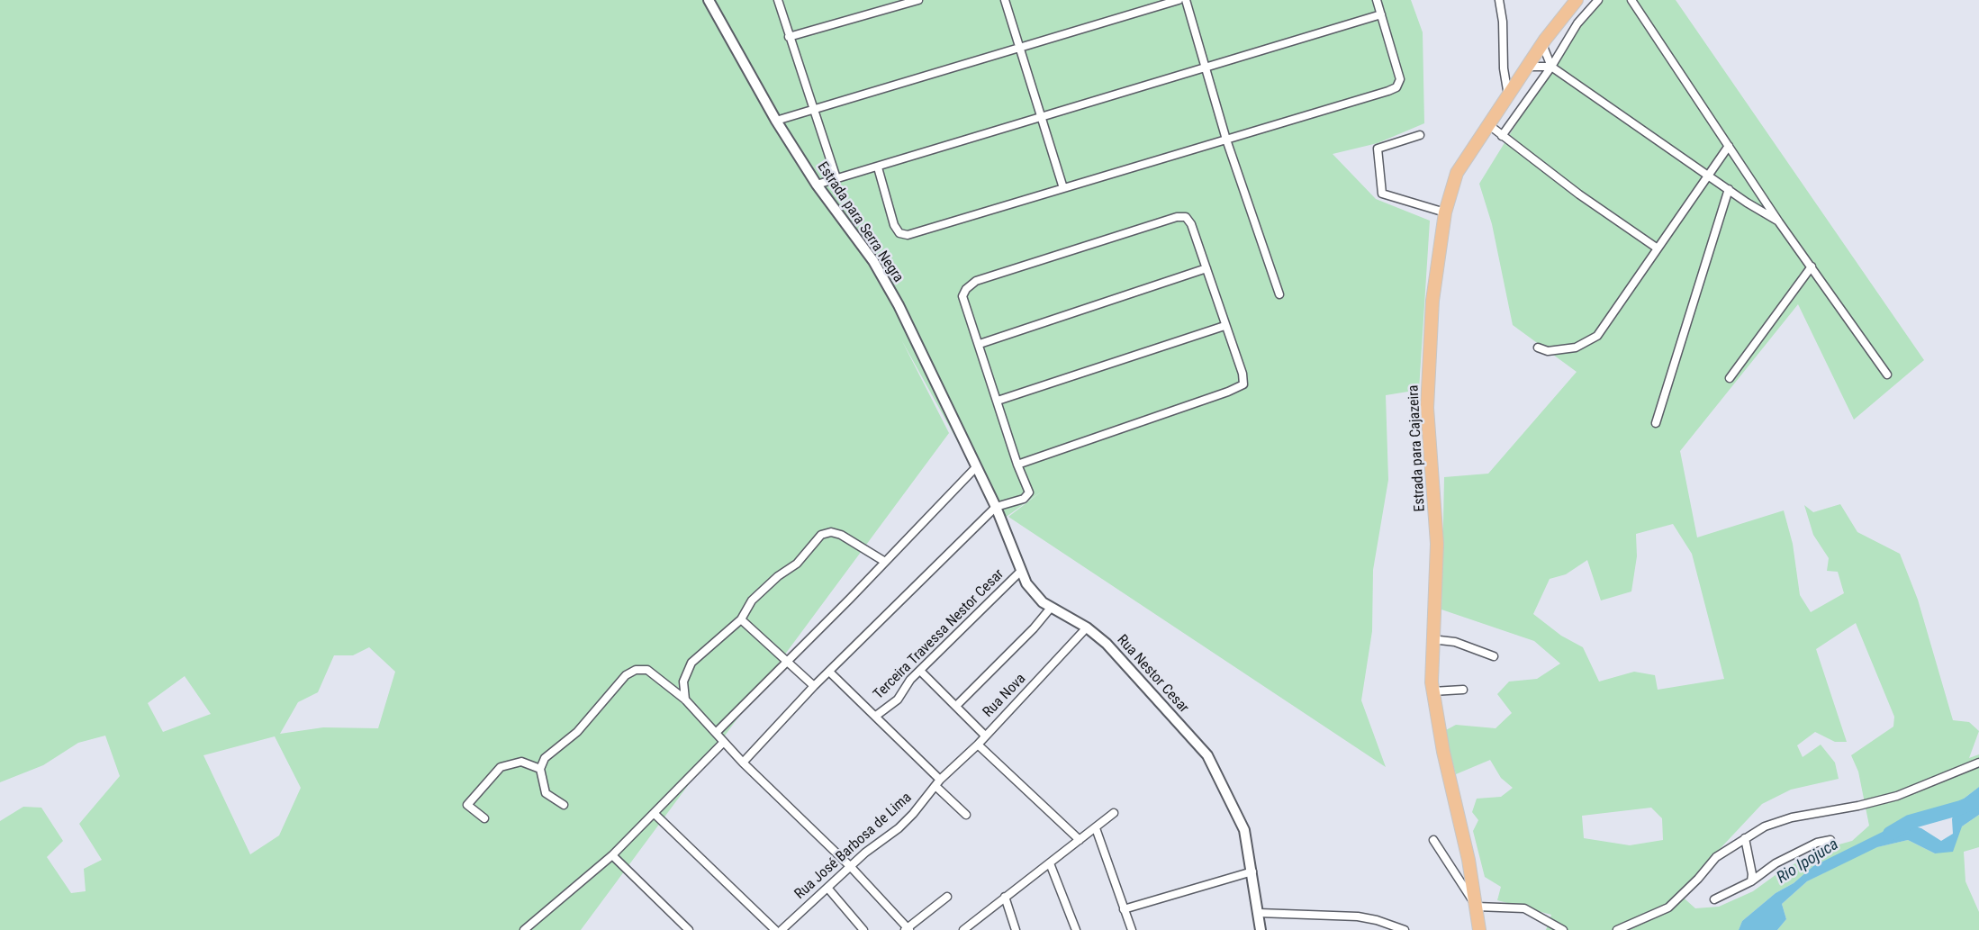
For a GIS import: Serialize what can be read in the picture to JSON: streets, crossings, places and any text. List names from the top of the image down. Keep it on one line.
{"streets":{"main road":["Estrada para Cajazeira"],"street":["Estrada para Serra Negra","Terceira Travessa Nestor Cesar","Rua Nestor Cesar","Rua Nova","Rua José Barbosa de Lima"]},"crossings":[["Estrada para Serra Negra","Rua Nestor Cesar"],["Terceira Travessa Nestor Cesar","Rua Nestor Cesar"],["Rua Nestor Cesar","Rua Nova"],["Rua Nova","Rua José Barbosa de Lima"]],"water":["Rio Ipojuca"]}
